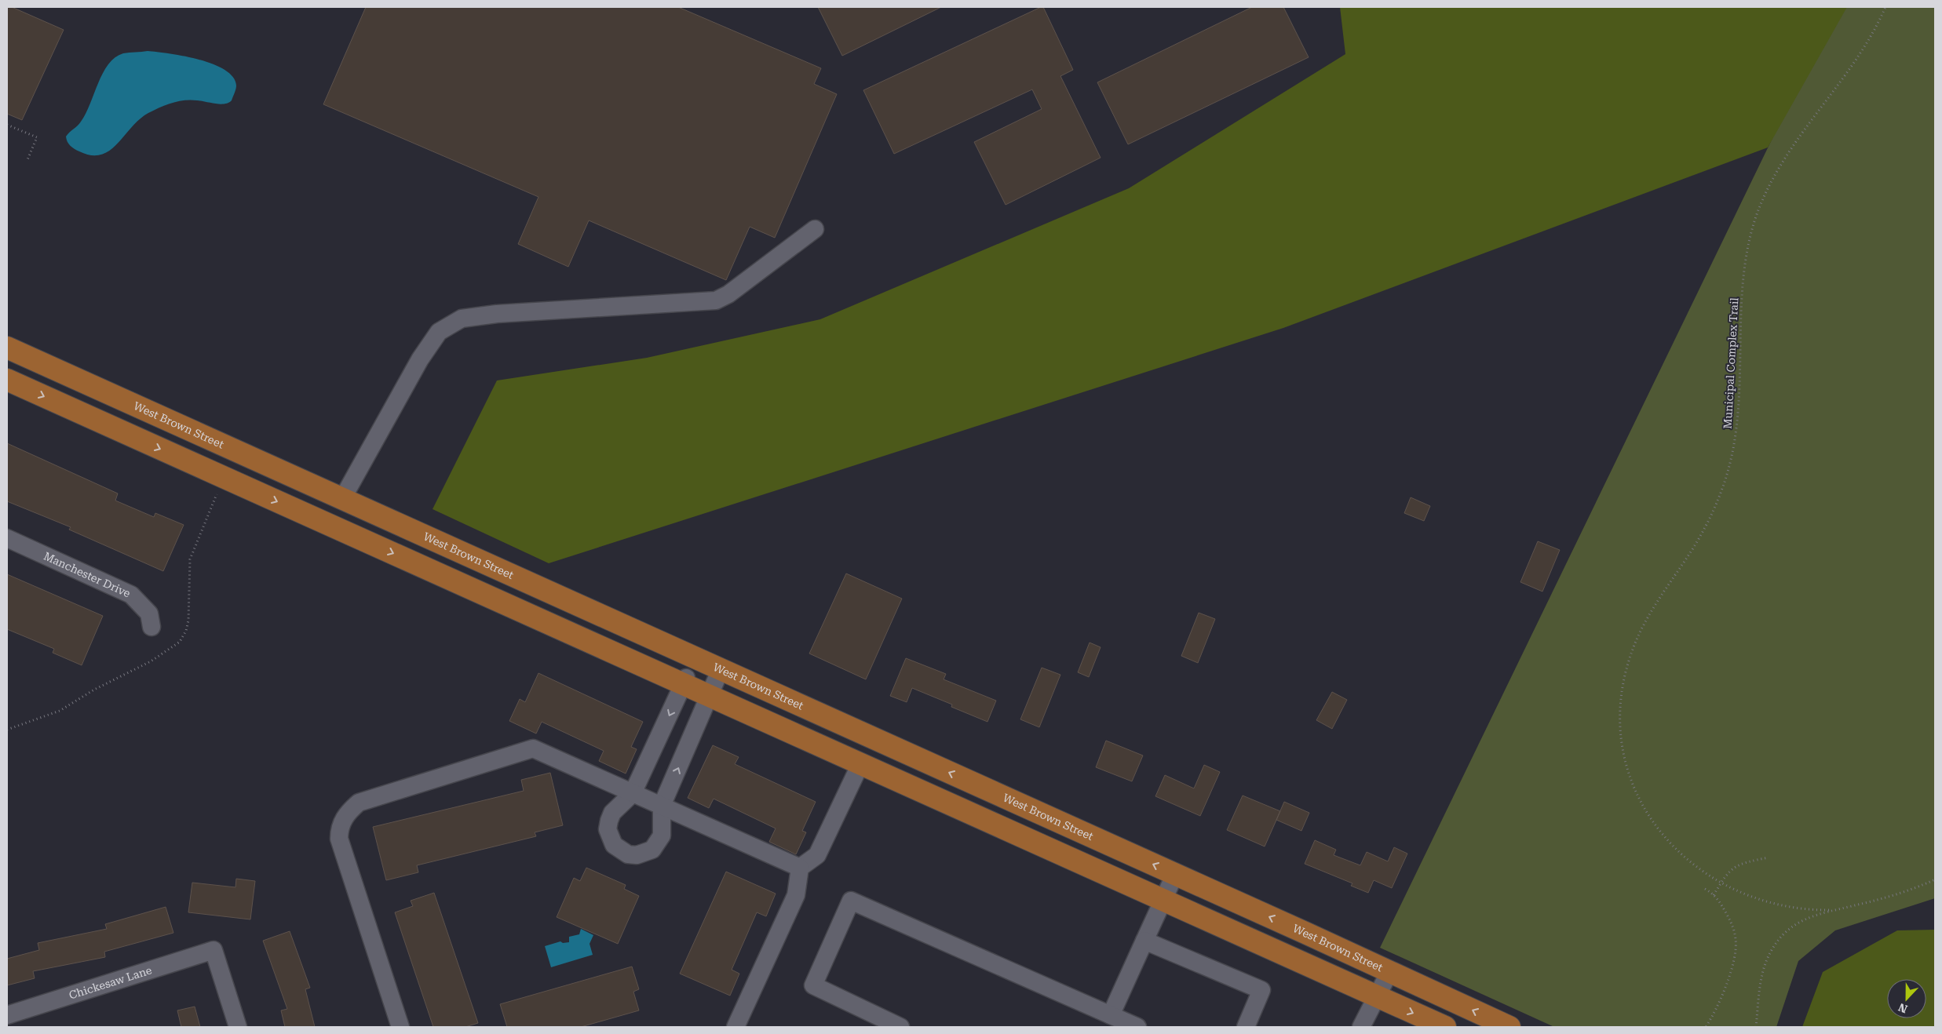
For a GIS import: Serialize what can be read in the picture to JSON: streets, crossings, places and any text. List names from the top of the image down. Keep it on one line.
{"streets":{"main road":["West Brown Street"],"street":["Manchester Drive","Chickesaw Lane"],"path":["Municipal Complex Trail"]},"north":"bottom"}
